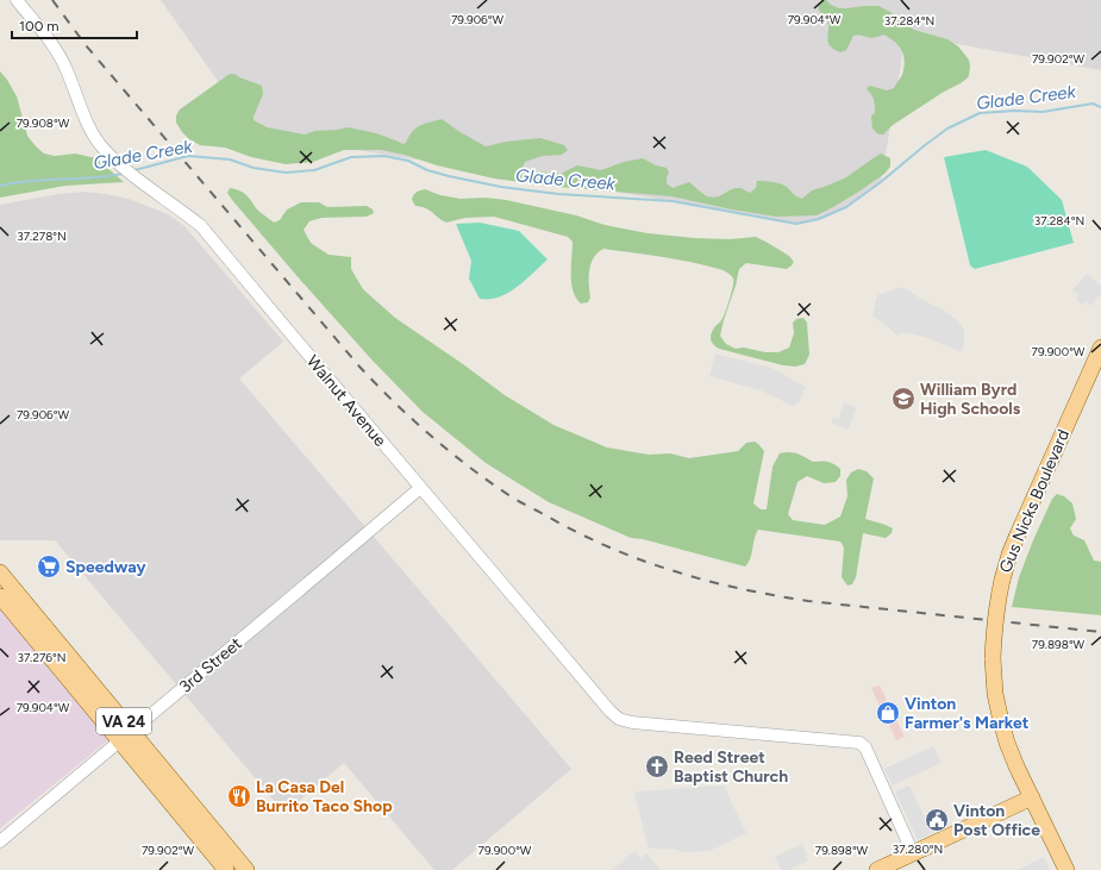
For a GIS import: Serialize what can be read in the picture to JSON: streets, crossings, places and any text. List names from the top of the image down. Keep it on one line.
{"streets":{"main road":["Gus Nicks Boulevard","VA 24"],"street":["Walnut Avenue","3rd Street"]},"crossings":[["Walnut Avenue","3rd Street"],["3rd Street","VA 24"]],"water":["Glade Creek"],"places":{"school or university":["William Byrd High Schools"],"supermarket":["Speedway"],"shop":["Vinton Farmer's Market"],"church":["Reed Street Baptist Church"],"restaurant":["La Casa Del Burrito Taco Shop"],"public building":["Vinton Post Office"]},"scale_bar":"100 m","coordinates":["79.906°W","79.904°W","37.284°N","79.902°W","79.908°W","37.278°N","79.900°W","79.898°W","37.276°N","37.280°N"]}
